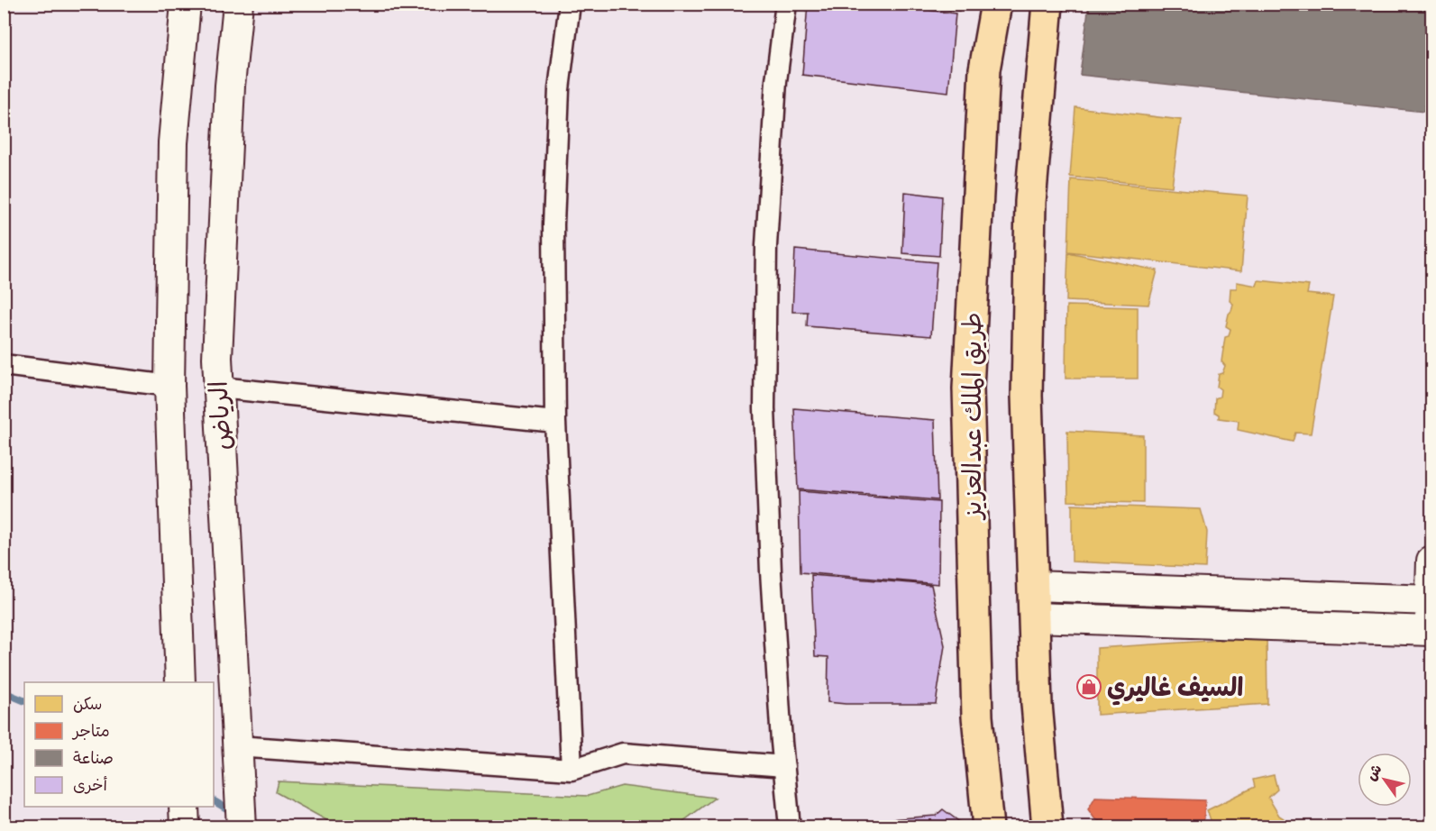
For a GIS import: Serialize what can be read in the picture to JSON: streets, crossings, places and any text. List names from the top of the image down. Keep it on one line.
{"streets":{"highway":["طريق الملك عبدالعزيز"],"street":["الرياض"]},"places":{"shop":["السيف غاليري"]},"legend":["سكن","متاجر","صناعة","أخرى"],"north":"top left"}
